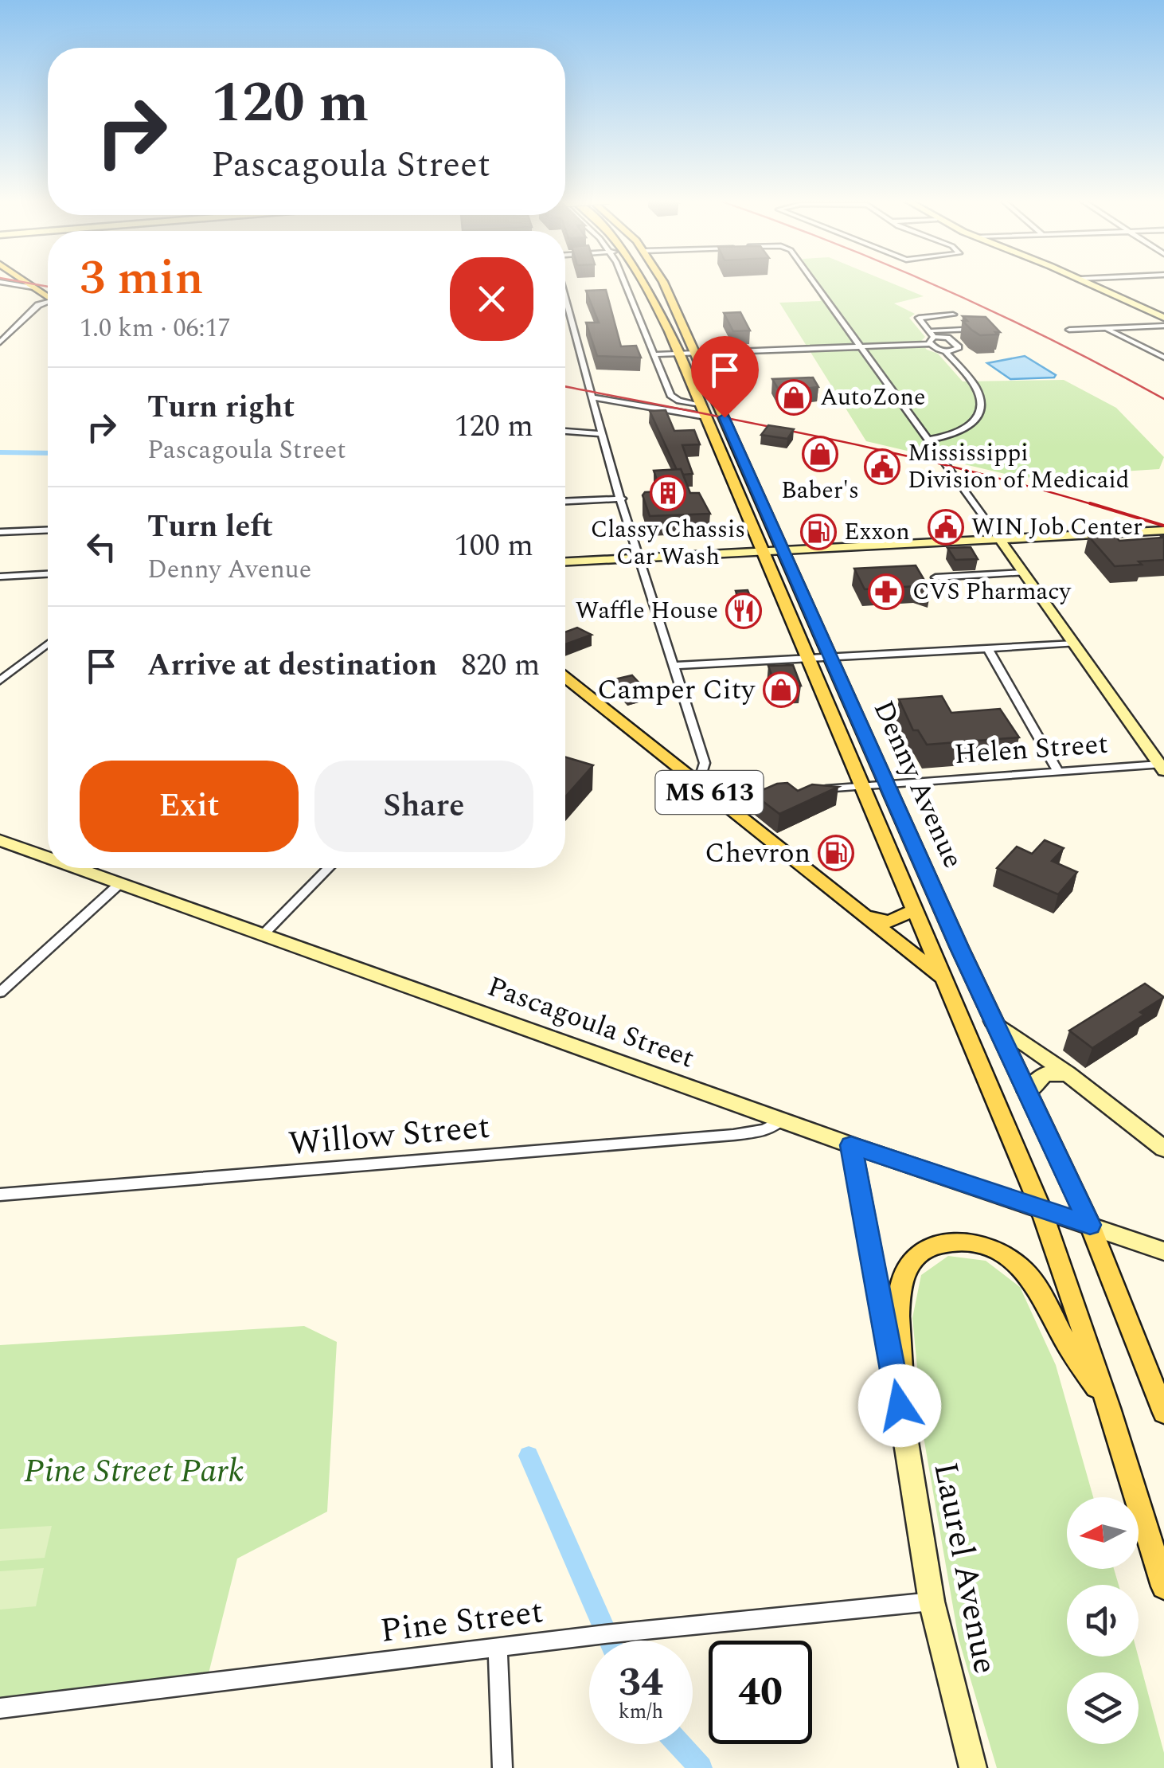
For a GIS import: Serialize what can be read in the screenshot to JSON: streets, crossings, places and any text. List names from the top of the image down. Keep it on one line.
{"streets":{"main road":["Denny Avenue","MS 613"],"street":["Helen Street","Pascagoula Street","Willow Street","Laurel Avenue","Pine Street"]},"crossings":[["Helen Street","Denny Avenue"],["Denny Avenue","MS 613"],["Denny Avenue","Pascagoula Street"],["Pascagoula Street","Willow Street"],["Pascagoula Street","Laurel Avenue"],["Laurel Avenue","Pine Street"]],"parks":["Pine Street Park"],"places":{"shop":["AutoZone","Baber's","Camper City"],"public building":["Mississippi Division of Medicaid","WIN Job Center"],"building":["Classy Chassis Car Wash"],"fuel station":["Exxon","Chevron"],"pharmacy":["CVS Pharmacy"],"restaurant":["Waffle House"]},"north":"left","page":{"turn":["120 m","Pascagoula Street"],"heading":["3 min","1.0 km · 06:17"],"list":[{"name":"Turn right","note":"Pascagoula Street","value":"120 m"},{"name":"Turn left","note":"Denny Avenue","value":"100 m"},{"name":"Arrive at destination","value":"820 m"}],"buttons":["Exit","Share"],"speed":"34 km/h","limit":"40"}}
